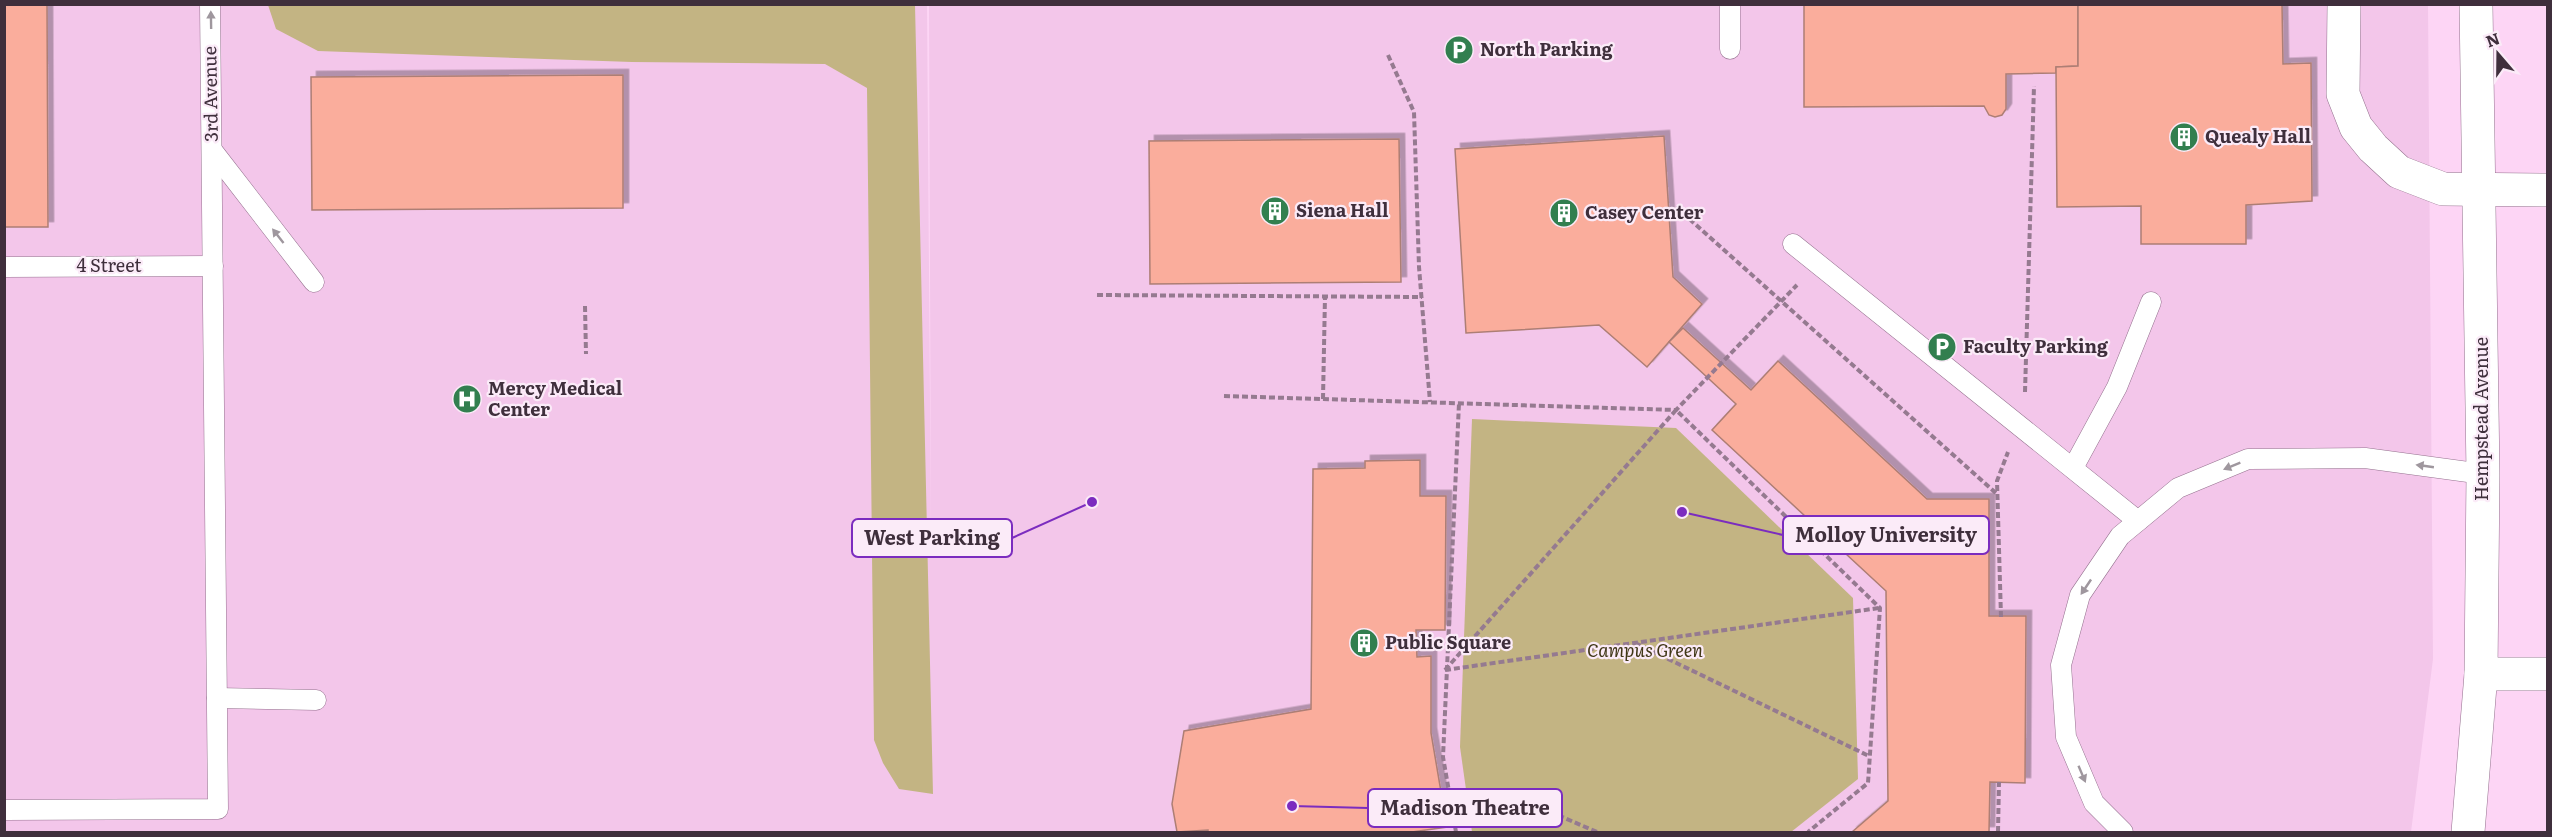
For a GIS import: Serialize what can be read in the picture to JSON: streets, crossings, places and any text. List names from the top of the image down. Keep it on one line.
{"streets":{"main road":["Hempstead Avenue"],"lane":["3rd Avenue","4 Street"]},"crossings":[["3rd Avenue","4 Street"]],"parks":["Campus Green"],"places":{"parking":["North Parking","Faculty Parking"],"building":["Quealy Hall","Siena Hall","Casey Center","Public Square"],"hospital":["Mercy Medical Center"],"other":["West Parking","Molloy University","Madison Theatre"]},"north":"top"}
